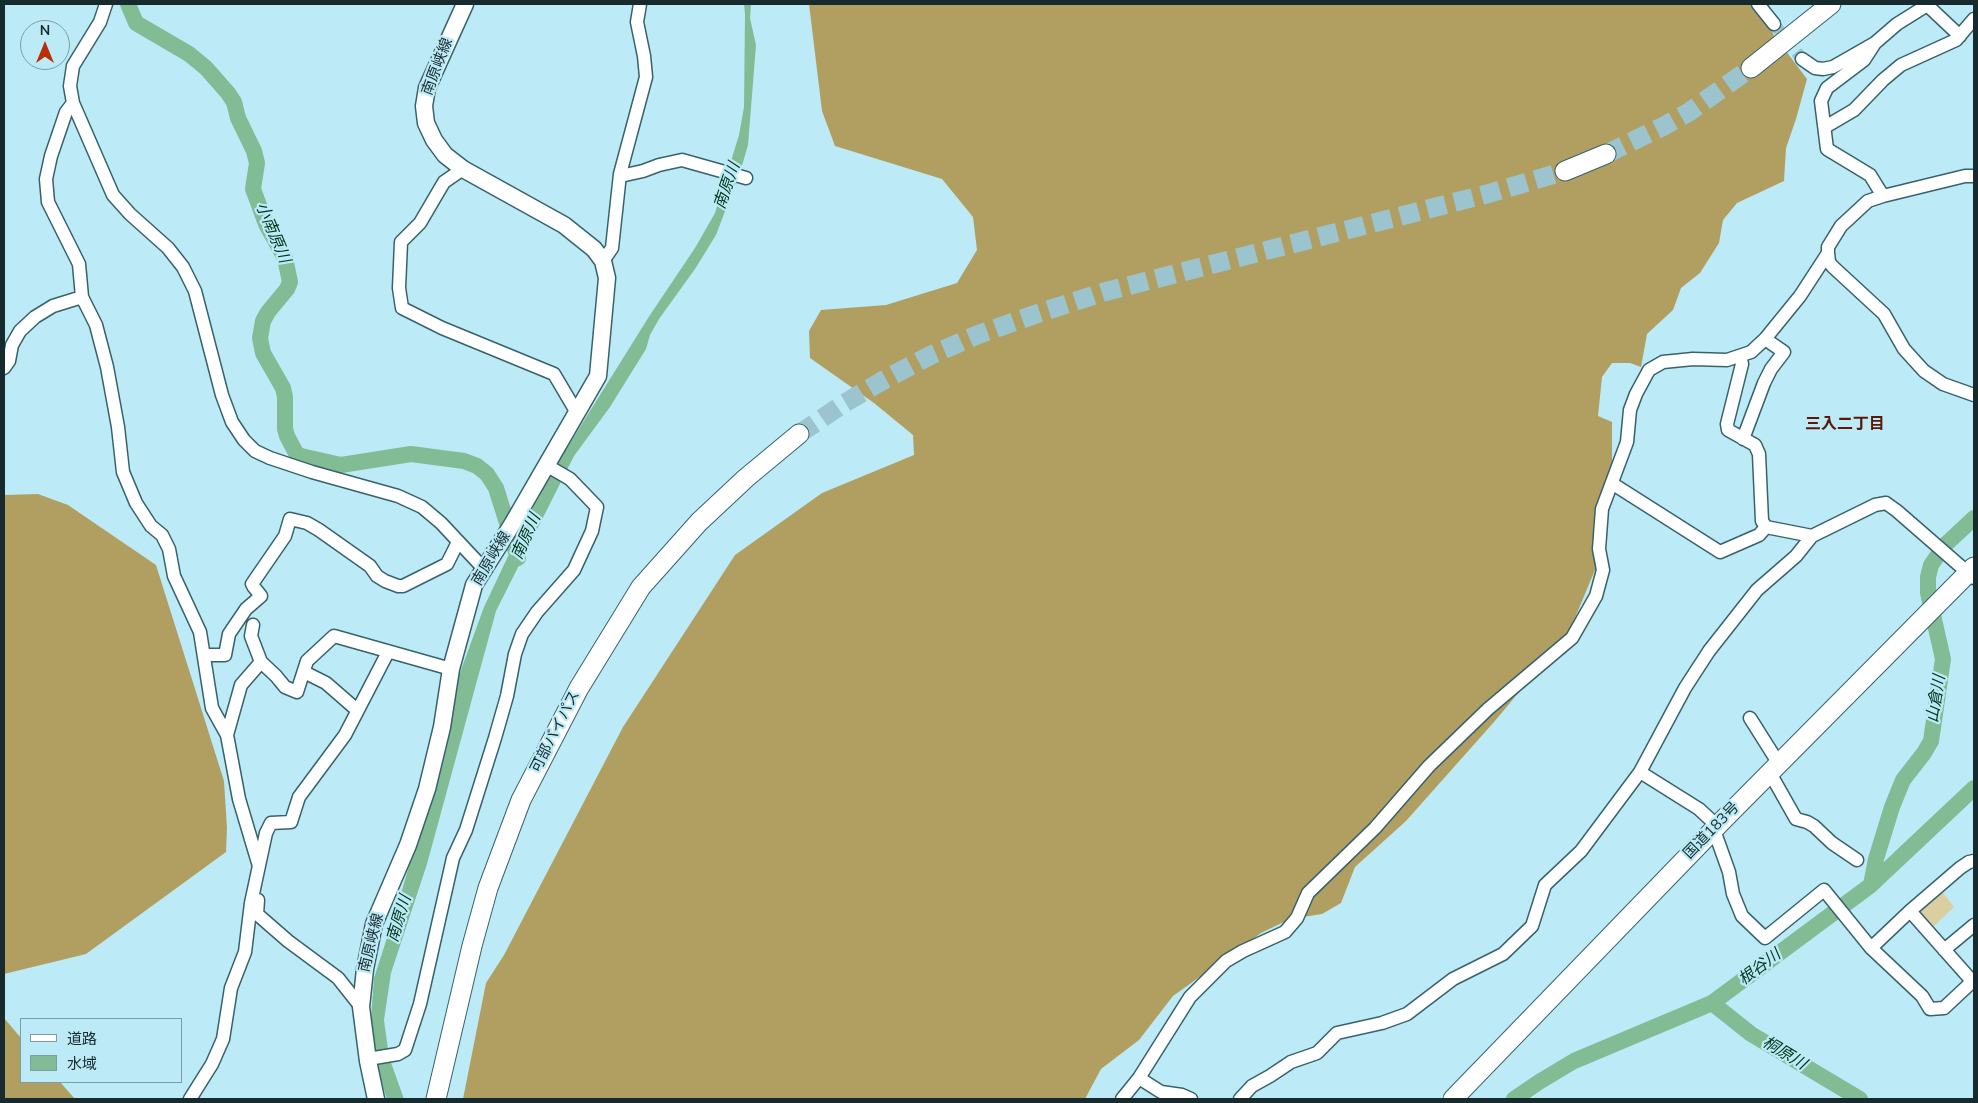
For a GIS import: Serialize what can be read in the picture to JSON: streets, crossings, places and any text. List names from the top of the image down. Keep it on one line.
{"streets":{"highway":["可部バイパス","国道183号"],"main road":["南原峡線"]},"districts":["三入二丁目"],"water":["南原川","小南原川","山倉川","根谷川","桐原川"],"legend":["道路","水域"],"north":"top"}
